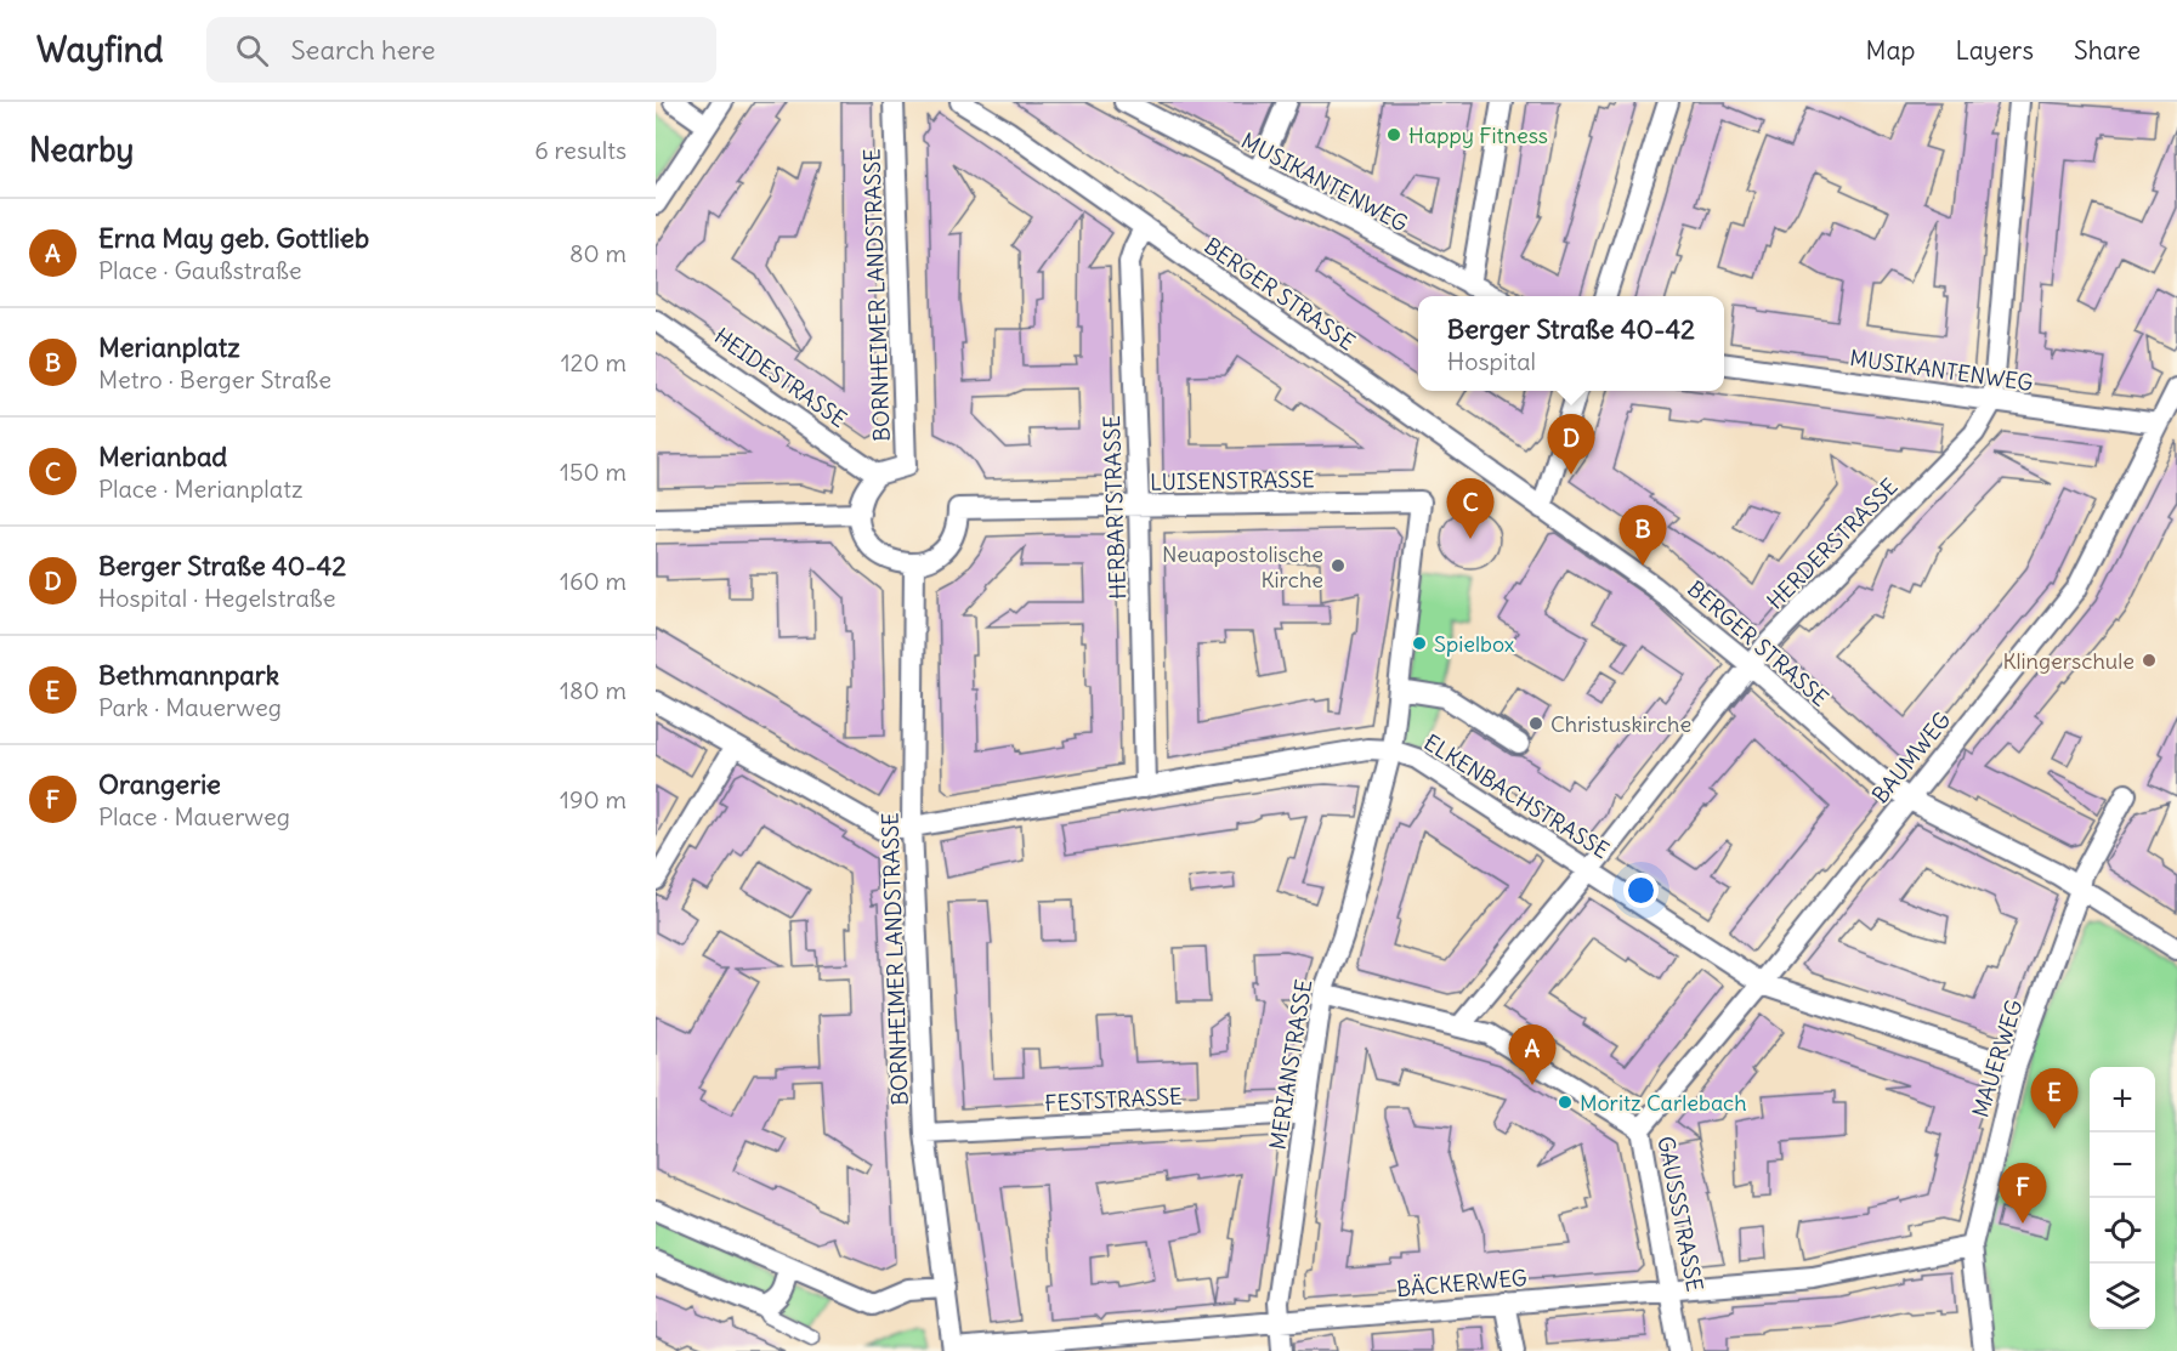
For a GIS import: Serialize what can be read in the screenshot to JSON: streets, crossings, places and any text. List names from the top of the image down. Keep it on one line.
{"streets":{"street":["MUSIKANTENWEG","BERGER STRASSE","BORNHEIMER LANDSTRASSE","HEIDESTRASSE","LUISENSTRASSE","HERBARTSTRASSE","HERDERSTRASSE","BAUMWEG","ELKENBACHSTRASSE","MAUERWEG","MERIANSTRASSE","FESTSTRASSE","GAUSSSTRASSE","BÄCKERWEG"]},"crossings":[["MUSIKANTENWEG","HERDERSTRASSE"],["MUSIKANTENWEG","BAUMWEG"],["BERGER STRASSE","HERBARTSTRASSE"],["BERGER STRASSE","HERDERSTRASSE"],["BERGER STRASSE","BAUMWEG"],["BERGER STRASSE","MAUERWEG"],["BORNHEIMER LANDSTRASSE","HEIDESTRASSE"],["BORNHEIMER LANDSTRASSE","LUISENSTRASSE"],["BORNHEIMER LANDSTRASSE","ELKENBACHSTRASSE"],["BORNHEIMER LANDSTRASSE","FESTSTRASSE"],["BORNHEIMER LANDSTRASSE","BÄCKERWEG"],["LUISENSTRASSE","HERBARTSTRASSE"],["LUISENSTRASSE","MERIANSTRASSE"],["HERBARTSTRASSE","ELKENBACHSTRASSE"],["HERDERSTRASSE","ELKENBACHSTRASSE"],["HERDERSTRASSE","GAUSSSTRASSE"],["BAUMWEG","ELKENBACHSTRASSE"],["BAUMWEG","GAUSSSTRASSE"],["ELKENBACHSTRASSE","MAUERWEG"],["ELKENBACHSTRASSE","MERIANSTRASSE"],["MAUERWEG","BÄCKERWEG"],["MERIANSTRASSE","FESTSTRASSE"],["MERIANSTRASSE","GAUSSSTRASSE"],["MERIANSTRASSE","BÄCKERWEG"],["GAUSSSTRASSE","BÄCKERWEG"]],"places":["Happy Fitness","Neuapostolische Kirche","Spielbox","Klingerschule","Christuskirche","Moritz Carlebach"],"page":{"header":"Wayfind","search":"Search here","nav":["Map","Layers","Share"],"heading":["Nearby","6 results"],"list":[{"mark":"A","name":"Erna May geb. Gottlieb","note":"Place · Gaußstraße","value":"80 m"},{"mark":"B","name":"Merianplatz","note":"Metro · Berger Straße","value":"120 m"},{"mark":"C","name":"Merianbad","note":"Place · Merianplatz","value":"150 m"},{"mark":"D","name":"Berger Straße 40-42","note":"Hospital · Hegelstraße","value":"160 m"},{"mark":"E","name":"Bethmannpark","note":"Park · Mauerweg","value":"180 m"},{"mark":"F","name":"Orangerie","note":"Place · Mauerweg","value":"190 m"}],"popup":["Berger Straße 40-42","Hospital"],"pins":["D","C","B","A","E","F"],"map_buttons":["+","−"]}}
